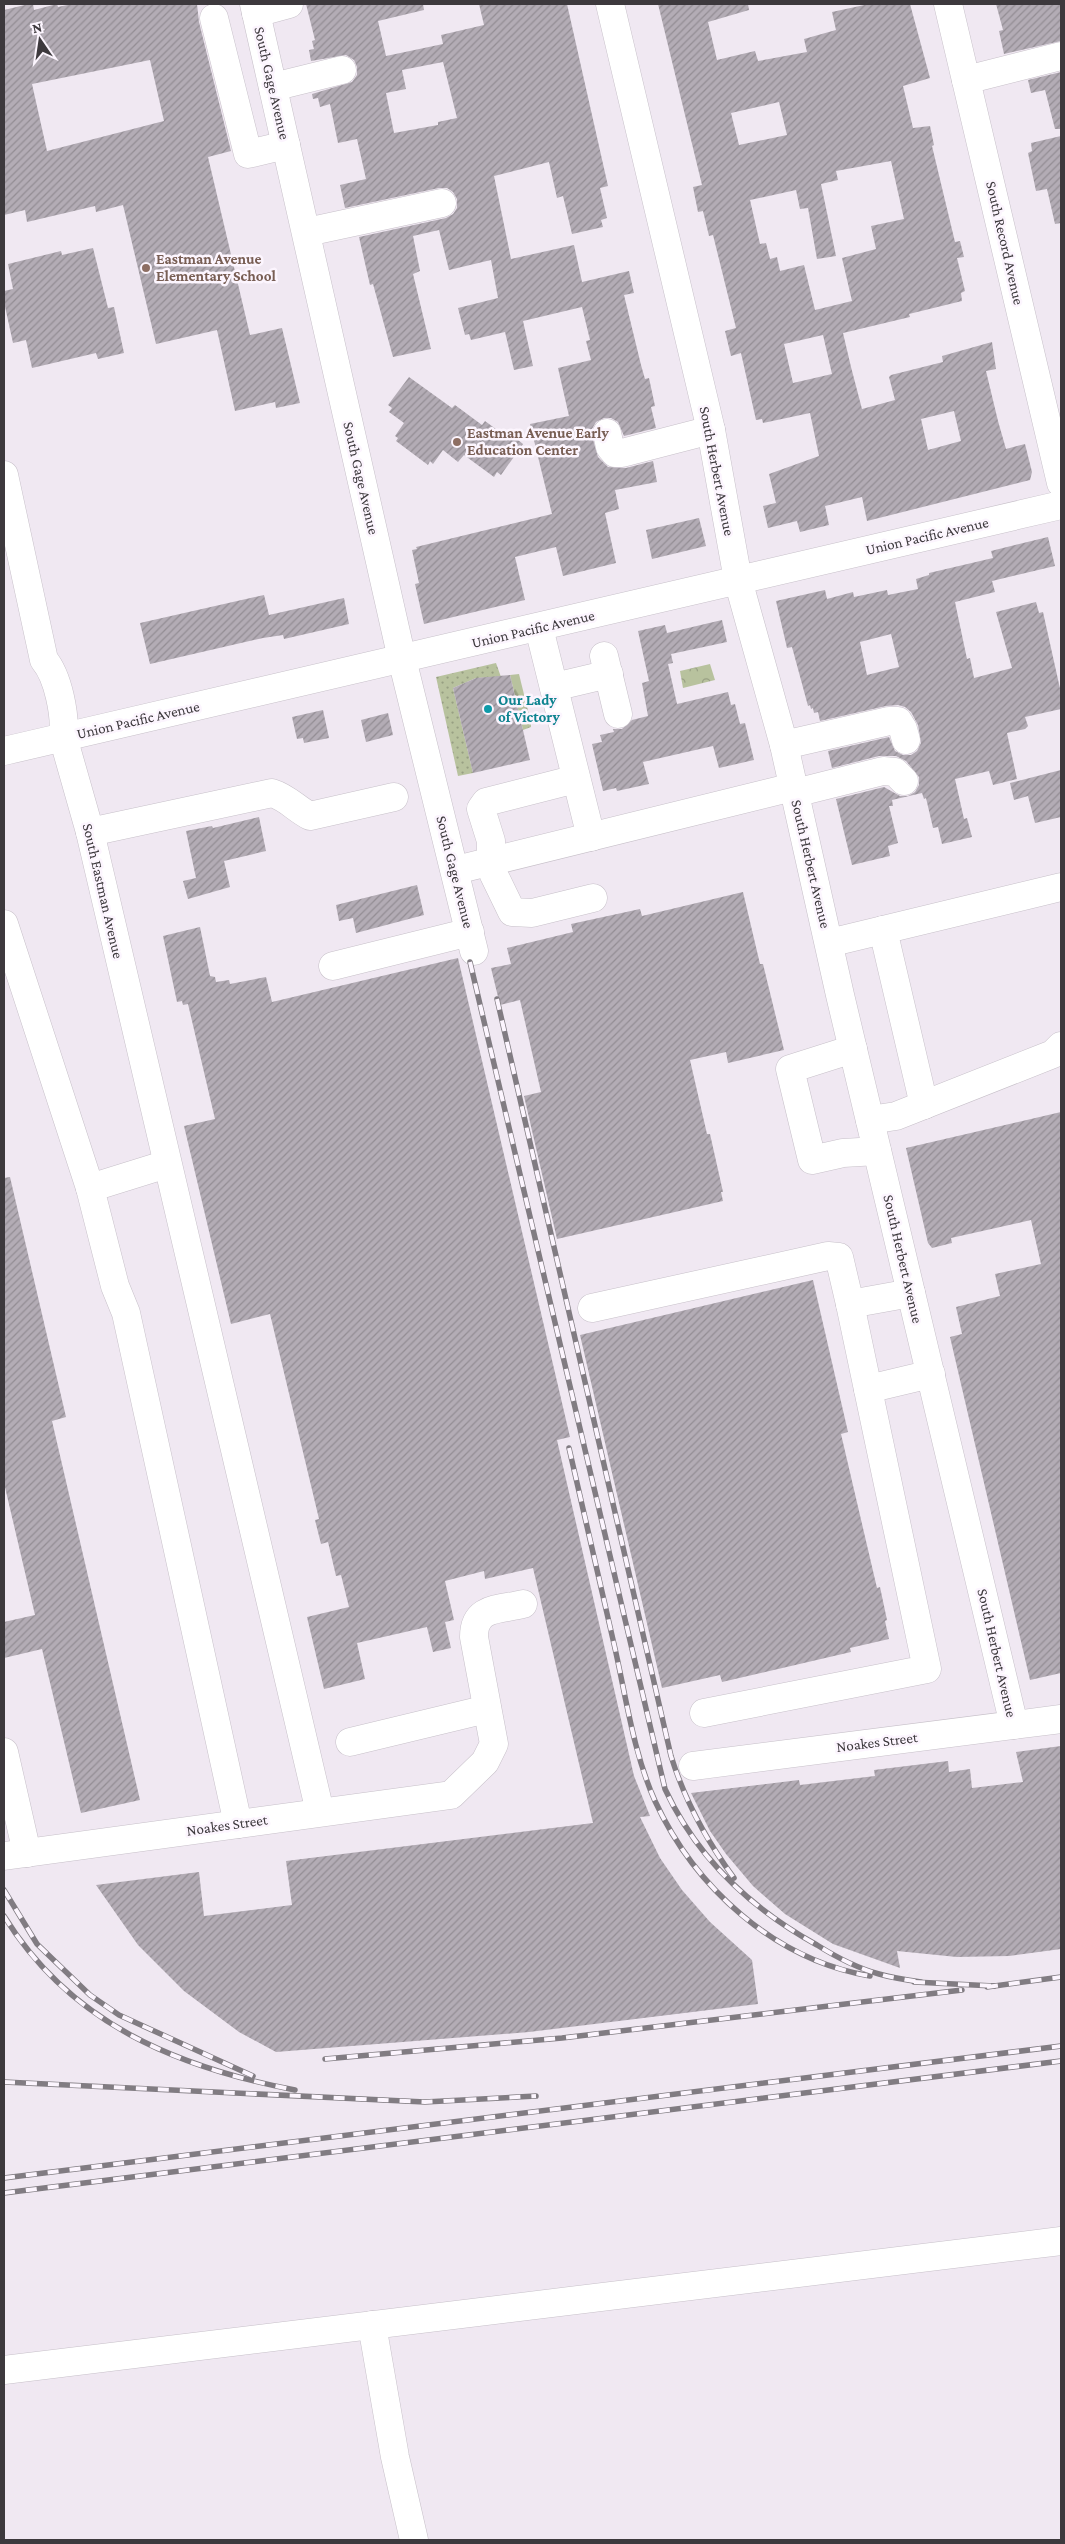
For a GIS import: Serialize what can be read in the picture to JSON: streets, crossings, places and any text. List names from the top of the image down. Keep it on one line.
{"streets":{"street":["South Gage Avenue","South Record Avenue","South Herbert Avenue","Union Pacific Avenue","South Eastman Avenue","Noakes Street"]},"crossings":[["South Gage Avenue","Union Pacific Avenue"],["South Herbert Avenue","Union Pacific Avenue"],["South Herbert Avenue","Noakes Street"],["Union Pacific Avenue","South Eastman Avenue"],["South Eastman Avenue","Noakes Street"]],"places":["Eastman Avenue Elementary School","Eastman Avenue Early Education Center","Our Lady of Victory"],"north":"top"}
